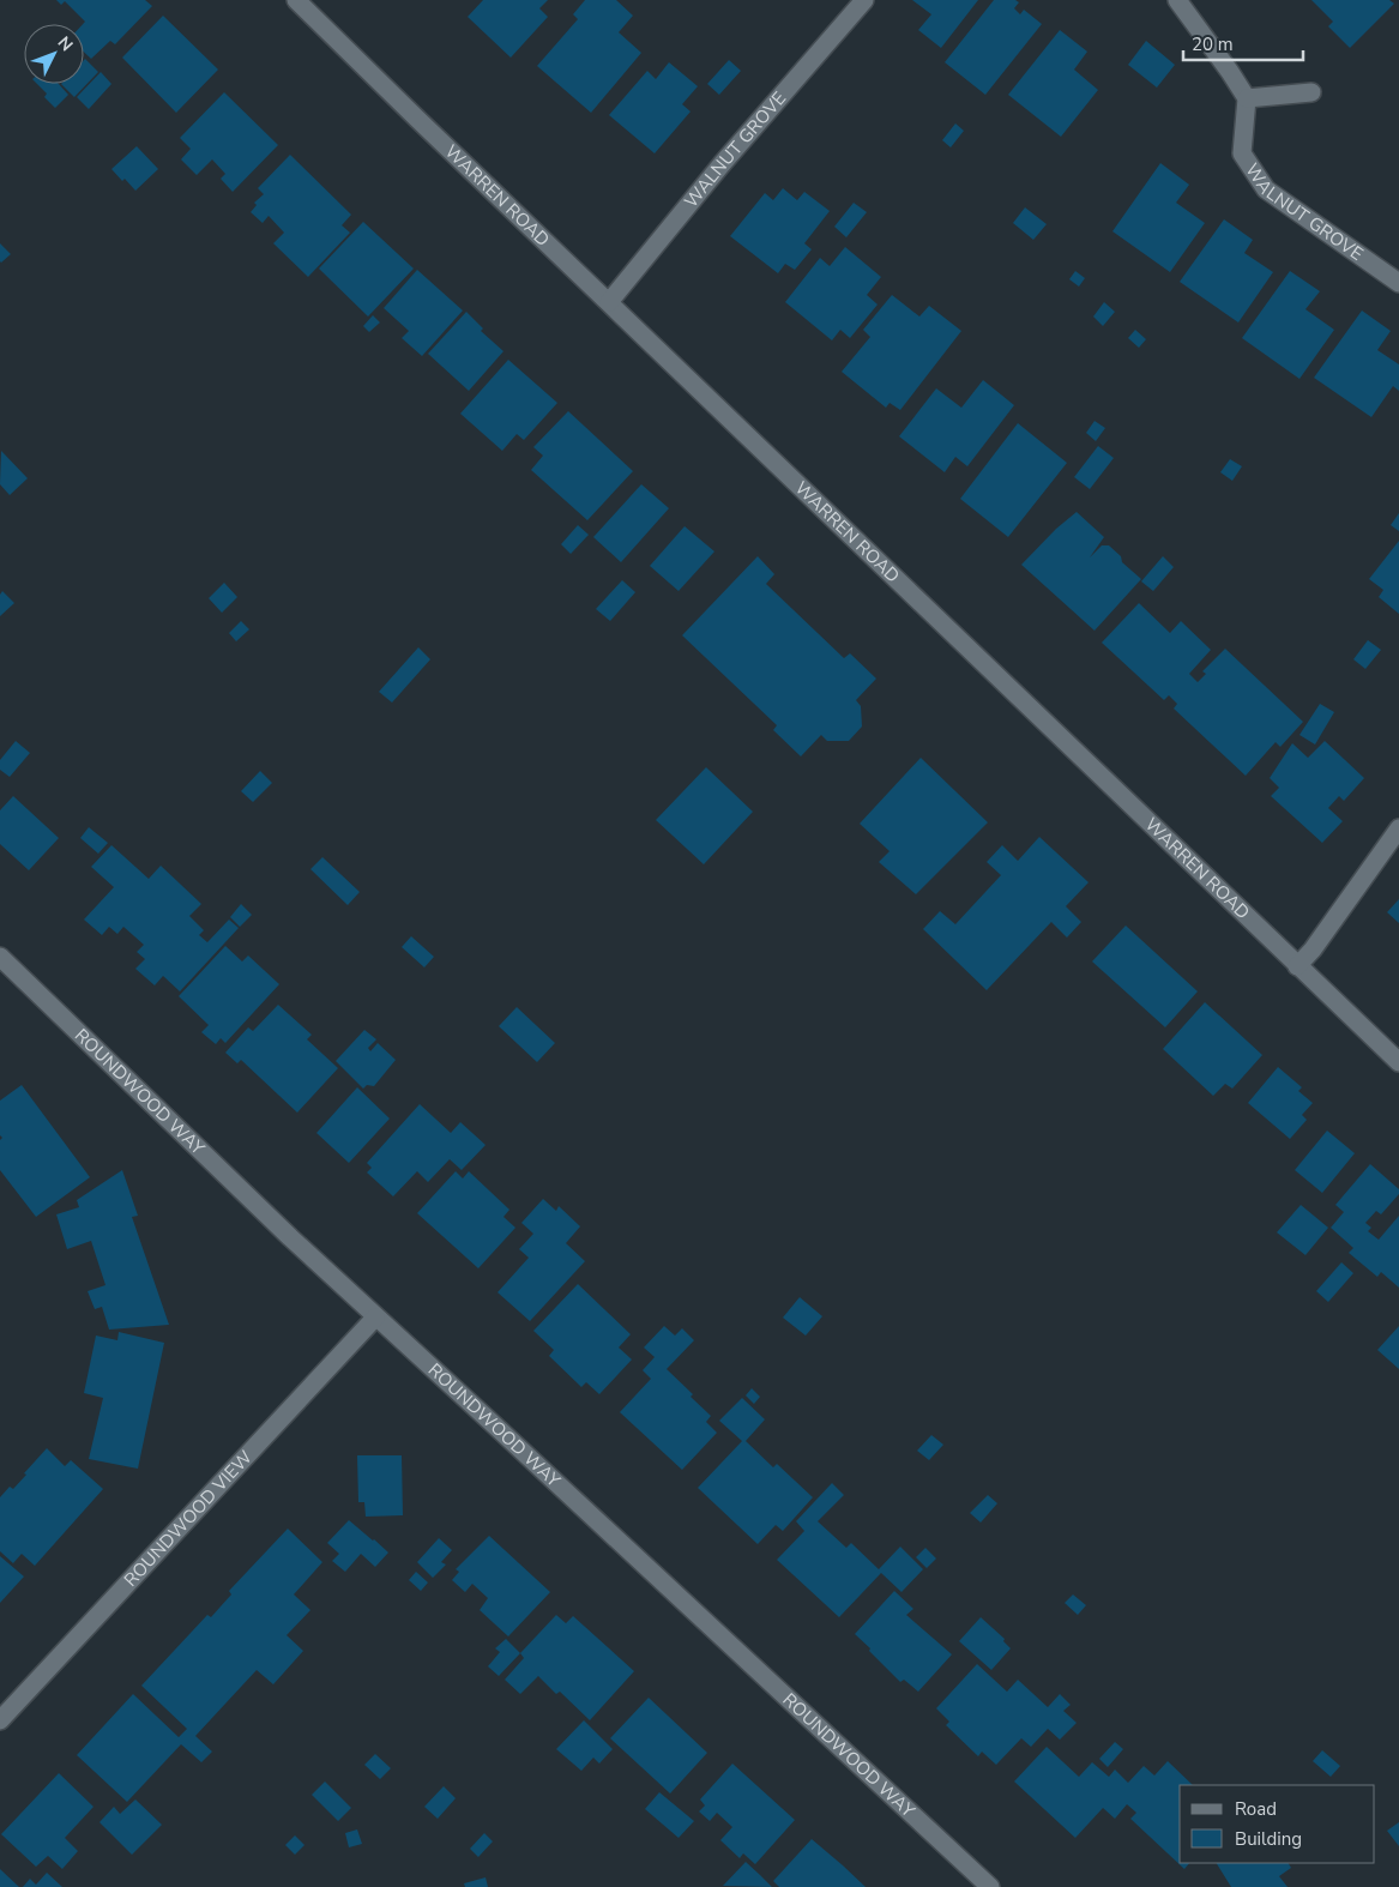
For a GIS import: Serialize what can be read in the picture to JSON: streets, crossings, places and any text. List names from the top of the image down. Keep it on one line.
{"streets":{"street":["WALNUT GROVE","WARREN ROAD","ROUNDWOOD WAY","ROUNDWOOD VIEW"]},"crossings":[["WALNUT GROVE","WARREN ROAD"],["ROUNDWOOD WAY","ROUNDWOOD VIEW"]],"legend":["Road","Building"],"scale_bar":"20 m","north":"top right"}
